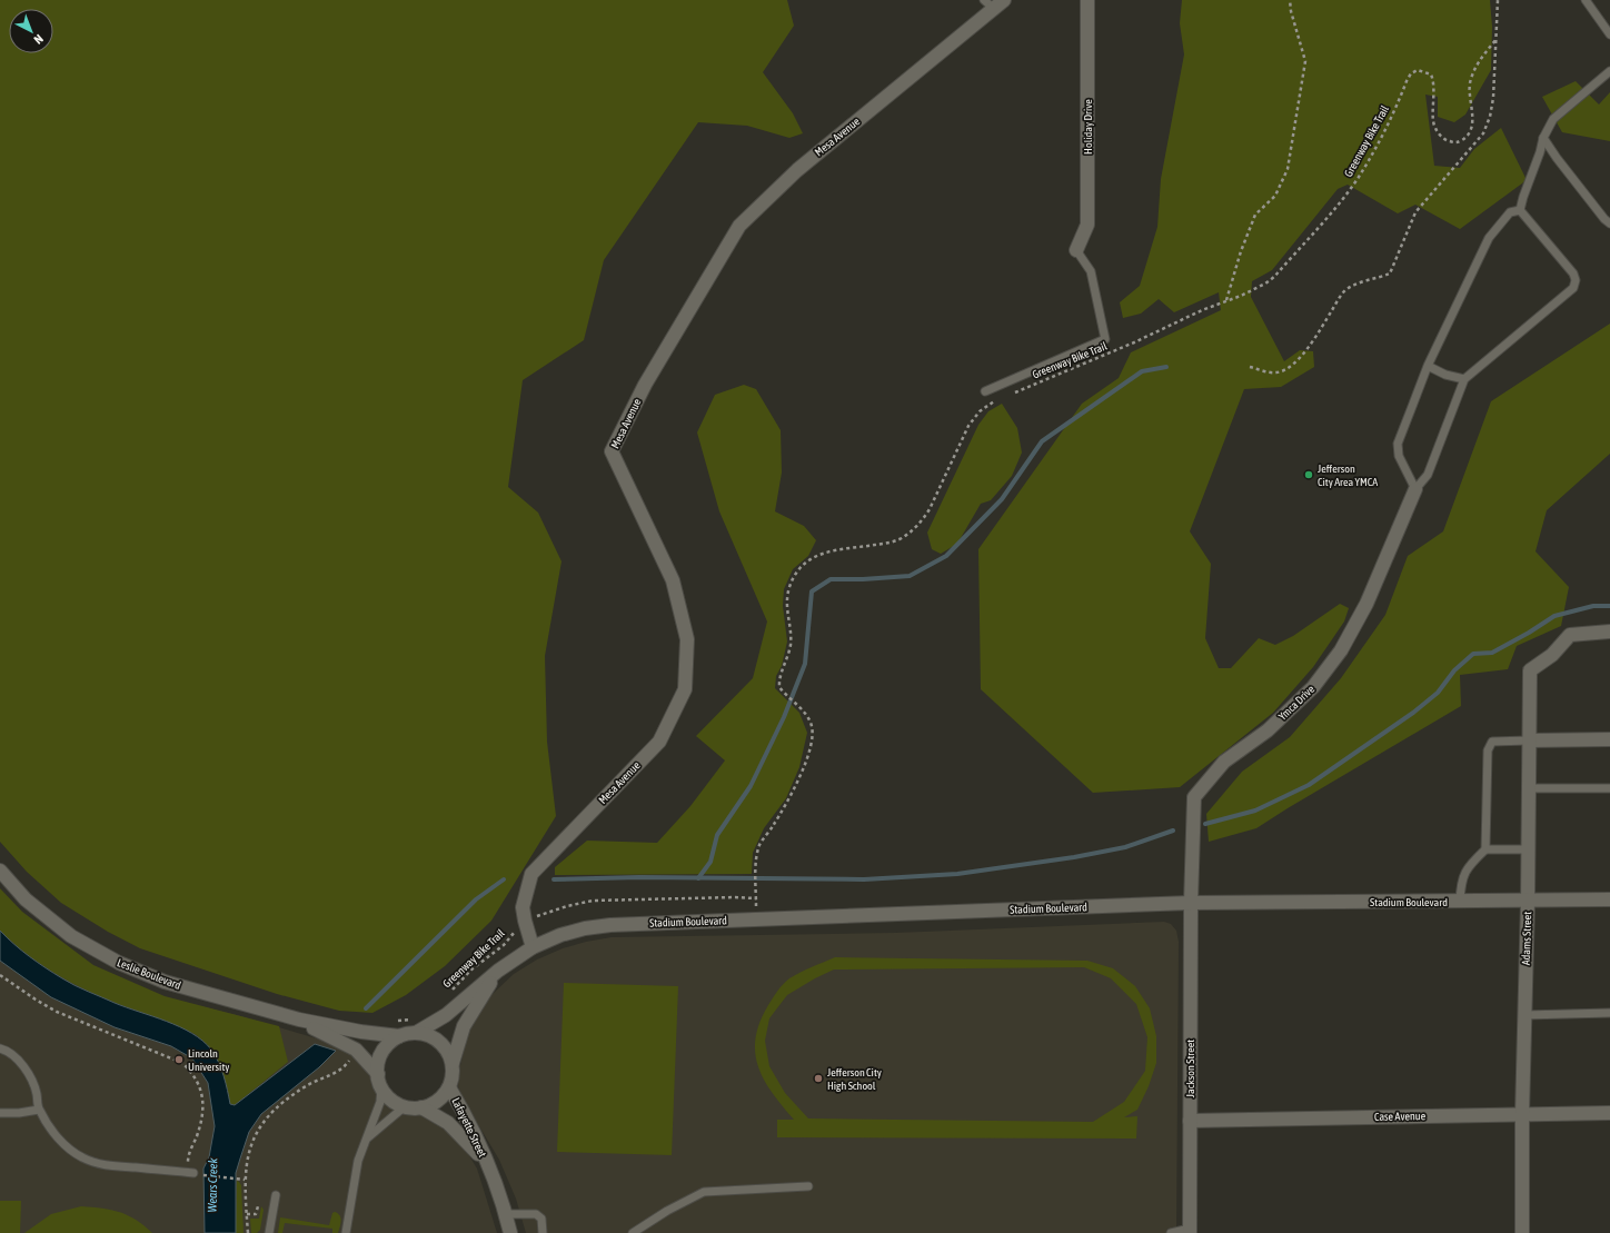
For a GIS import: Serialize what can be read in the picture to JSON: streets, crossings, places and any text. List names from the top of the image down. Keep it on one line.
{"streets":{"street":["Holiday Drive","Mesa Avenue","Ymca Drive","Stadium Boulevard","Adams Street","Leslie Boulevard","Jackson Street","Case Avenue","Lafayette Street"],"path":["Greenway Bike Trail"]},"crossings":[["Mesa Avenue","Greenway Bike Trail"],["Mesa Avenue","Stadium Boulevard"],["Ymca Drive","Stadium Boulevard"],["Ymca Drive","Jackson Street"],["Stadium Boulevard","Adams Street"],["Stadium Boulevard","Leslie Boulevard"],["Stadium Boulevard","Jackson Street"],["Stadium Boulevard","Lafayette Street"],["Adams Street","Case Avenue"],["Leslie Boulevard","Lafayette Street"],["Jackson Street","Case Avenue"]],"water":["Wears Creek"],"places":["Jefferson City Area YMCA","Lincoln University","Jefferson City High School"],"north":"bottom right"}
